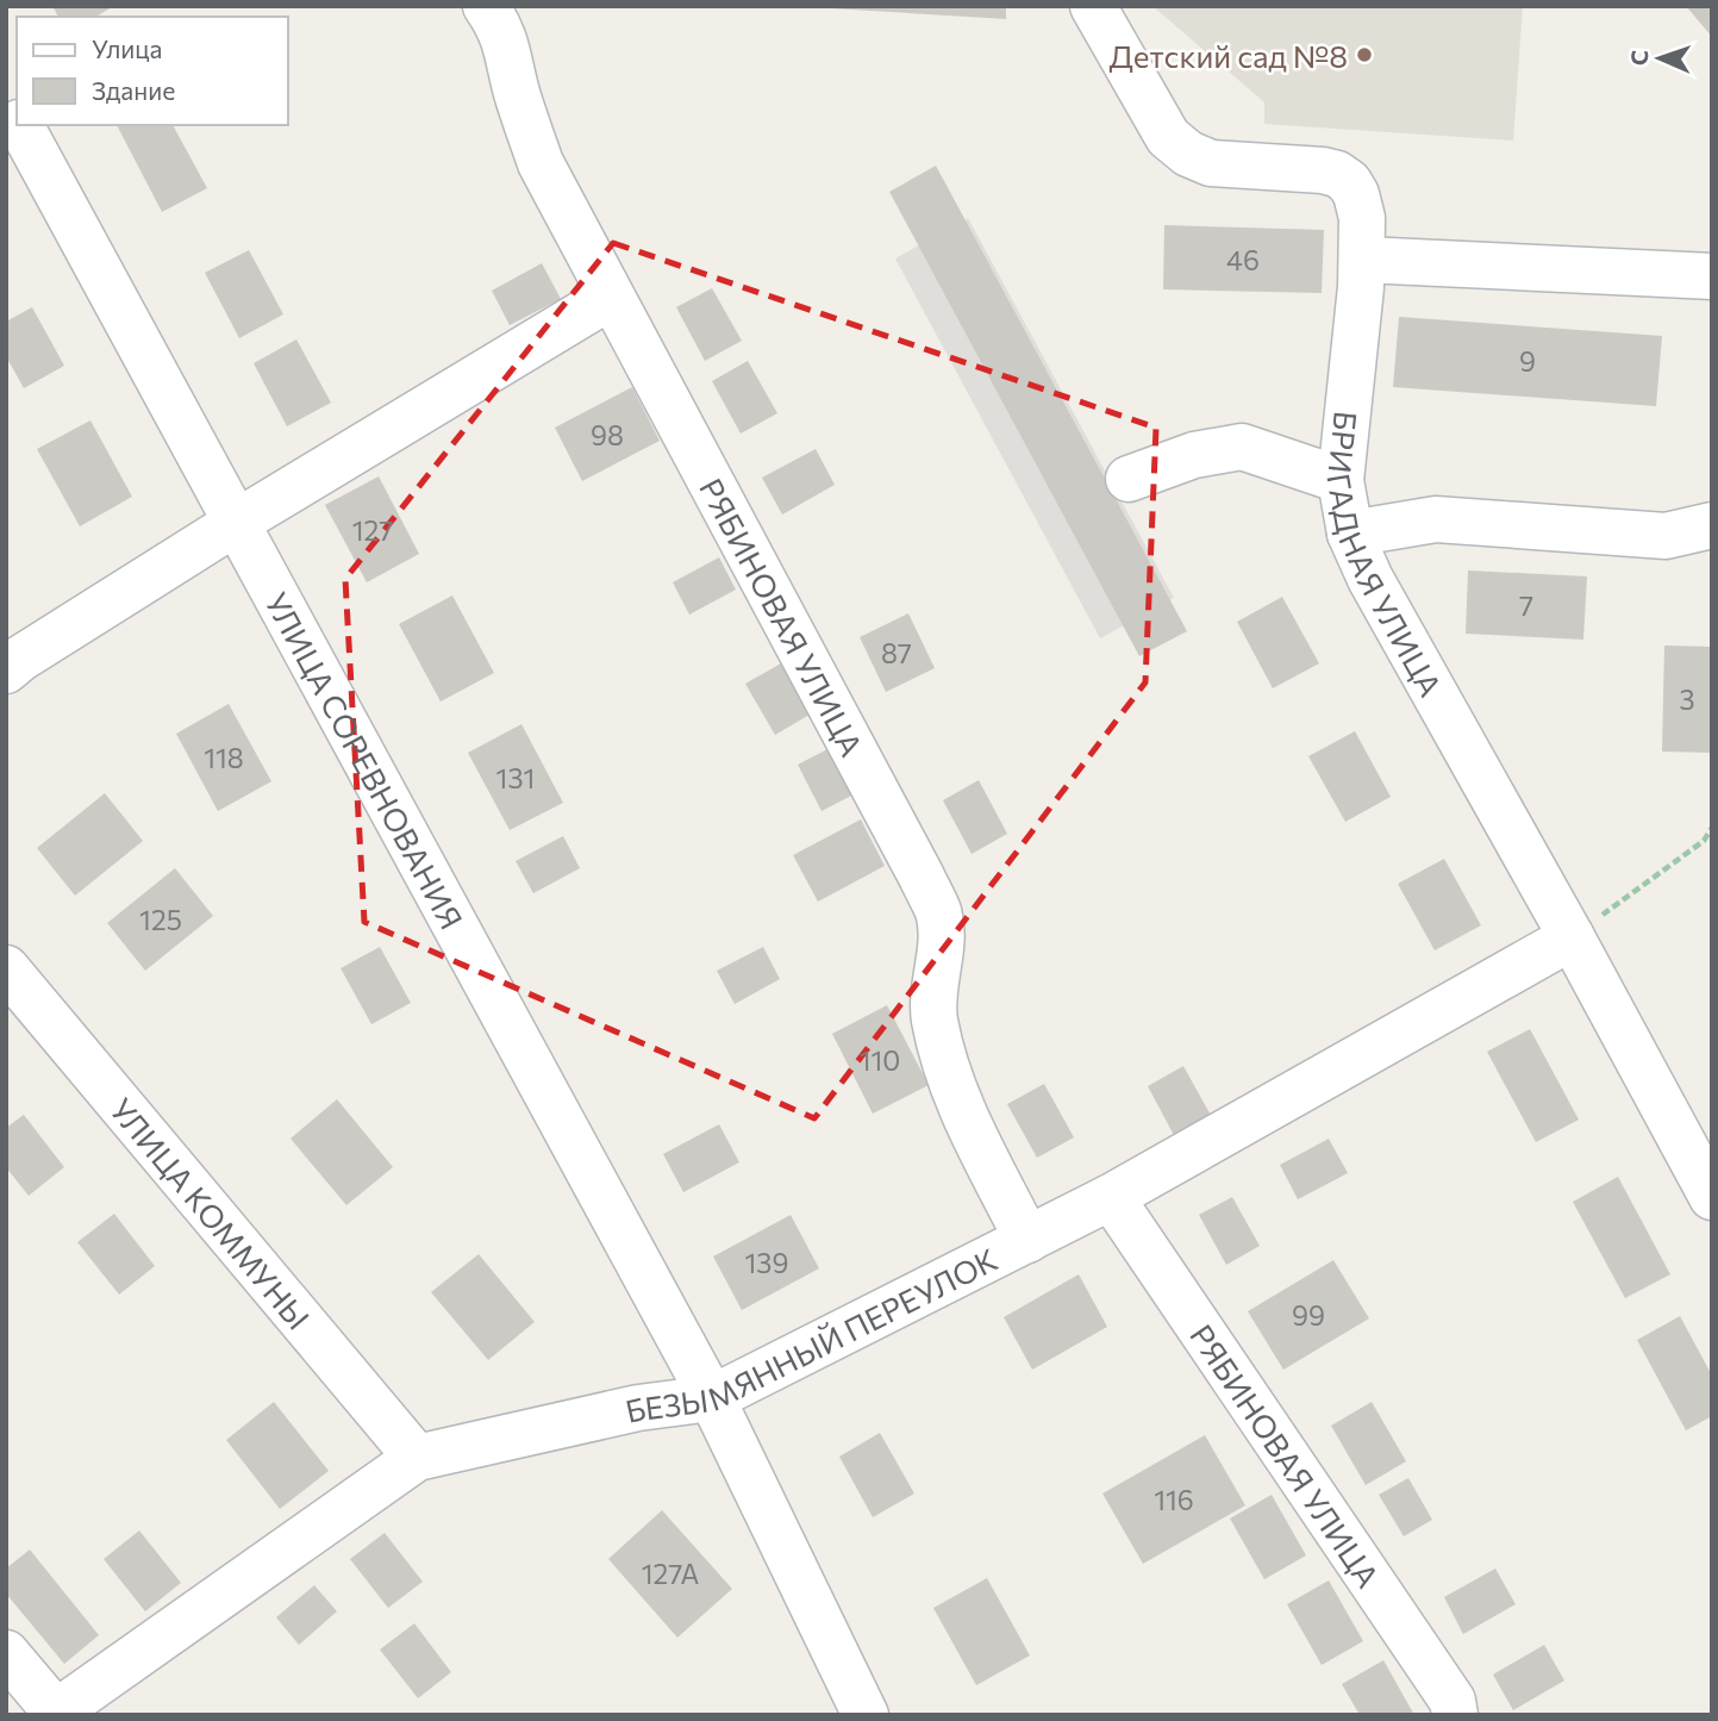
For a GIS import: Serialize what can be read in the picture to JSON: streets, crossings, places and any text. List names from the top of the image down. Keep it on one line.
{"streets":{"street":["БРИГАДНАЯ УЛИЦА","РЯБИНОВАЯ УЛИЦА","УЛИЦА СОРЕВНОВАНИЯ","УЛИЦА КОММУНЫ","БЕЗЫМЯННЫЙ ПЕРЕУЛОК"]},"crossings":[["БРИГАДНАЯ УЛИЦА","БЕЗЫМЯННЫЙ ПЕРЕУЛОК"],["РЯБИНОВАЯ УЛИЦА","БЕЗЫМЯННЫЙ ПЕРЕУЛОК"],["УЛИЦА СОРЕВНОВАНИЯ","БЕЗЫМЯННЫЙ ПЕРЕУЛОК"],["УЛИЦА КОММУНЫ","БЕЗЫМЯННЫЙ ПЕРЕУЛОК"]],"places":["Детский сад №8"],"house_numbers":["46","9","98","127","7","87","3","118","131","125","110","139","99","116","127А"],"legend":["Улица","Здание"],"north":"left"}
